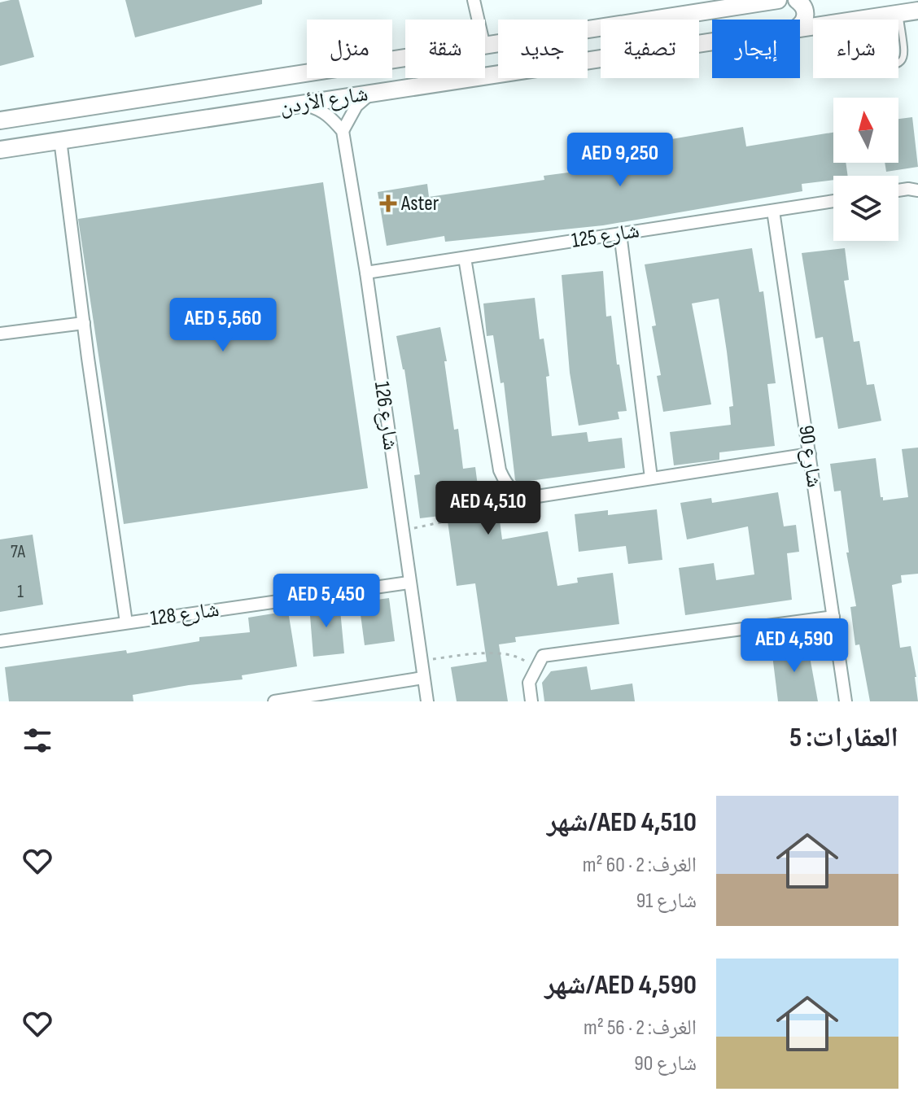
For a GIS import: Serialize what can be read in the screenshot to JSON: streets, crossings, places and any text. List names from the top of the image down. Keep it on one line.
{"streets":{"main road":["شارع الأردن"],"street":["شارع 125","شارع 126","شارع 90","شارع 128"]},"crossings":[["شارع 125","شارع 126"],["شارع 125","شارع 90"],["شارع 126","شارع 128"]],"places":{"health":["Aster"]},"house_numbers":["7A","1"],"north":"top","page":{"chip":["شراء","إيجار","تصفية","جديد","شقة","منزل"],"price":["AED 9,250","AED 5,560","AED 4,510","AED 5,450","AED 4,590"],"heading":"العقارات: 5","list":[{"name":"AED 4,510/شهر","note":"الغرف: 2 · 60 m² · شارع 91"},{"name":"AED 4,590/شهر","note":"الغرف: 2 · 56 m² · شارع 90"}]}}
